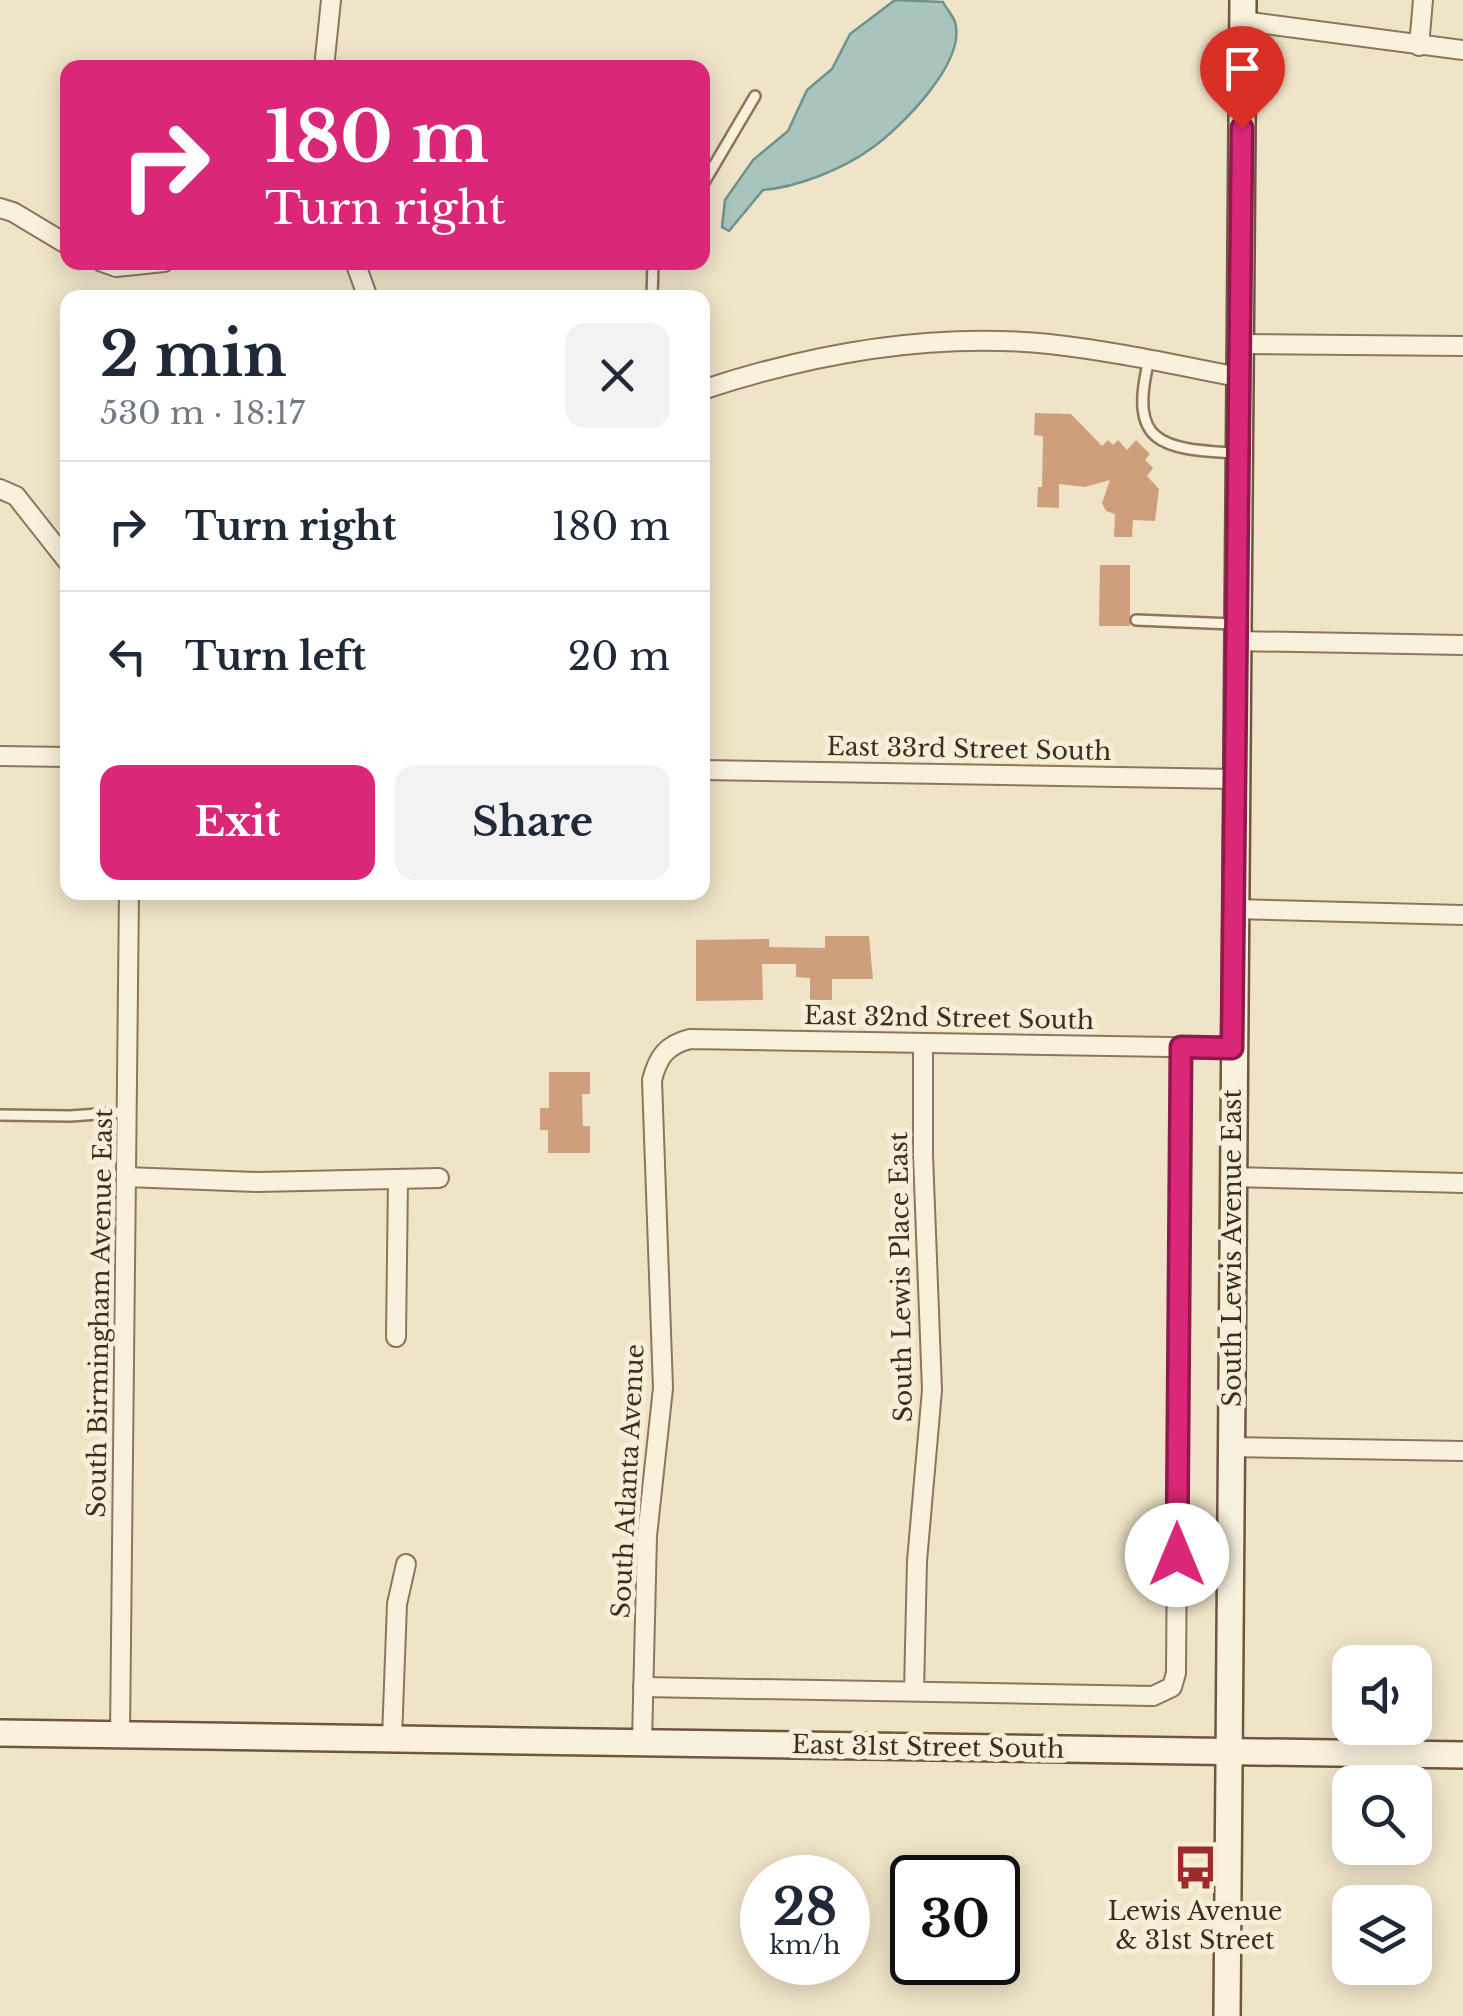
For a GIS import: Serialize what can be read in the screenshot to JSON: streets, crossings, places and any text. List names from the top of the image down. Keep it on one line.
{"streets":{"main road":["South Lewis Avenue East","East 31st Street South"],"street":["East 33rd Street South","East 32nd Street South","South Lewis Place East","South Birmingham Avenue East","South Atlanta Avenue"]},"crossings":[["East 33rd Street South","South Lewis Avenue East"],["East 32nd Street South","South Lewis Avenue East"],["East 32nd Street South","South Lewis Place East"],["East 32nd Street South","South Atlanta Avenue"],["South Lewis Avenue East","South Lewis Place East"],["South Lewis Avenue East","East 31st Street South"],["South Birmingham Avenue East","East 31st Street South"],["South Atlanta Avenue","East 31st Street South"]],"places":{"bus stop":["Lewis Avenue & 31st Street"]},"page":{"turn":["180 m","Turn right"],"heading":["2 min","530 m · 18:17"],"list":[{"name":"Turn right","value":"180 m"},{"name":"Turn left","value":"20 m"}],"buttons":["Exit","Share"],"speed":"28 km/h","limit":"30"}}
